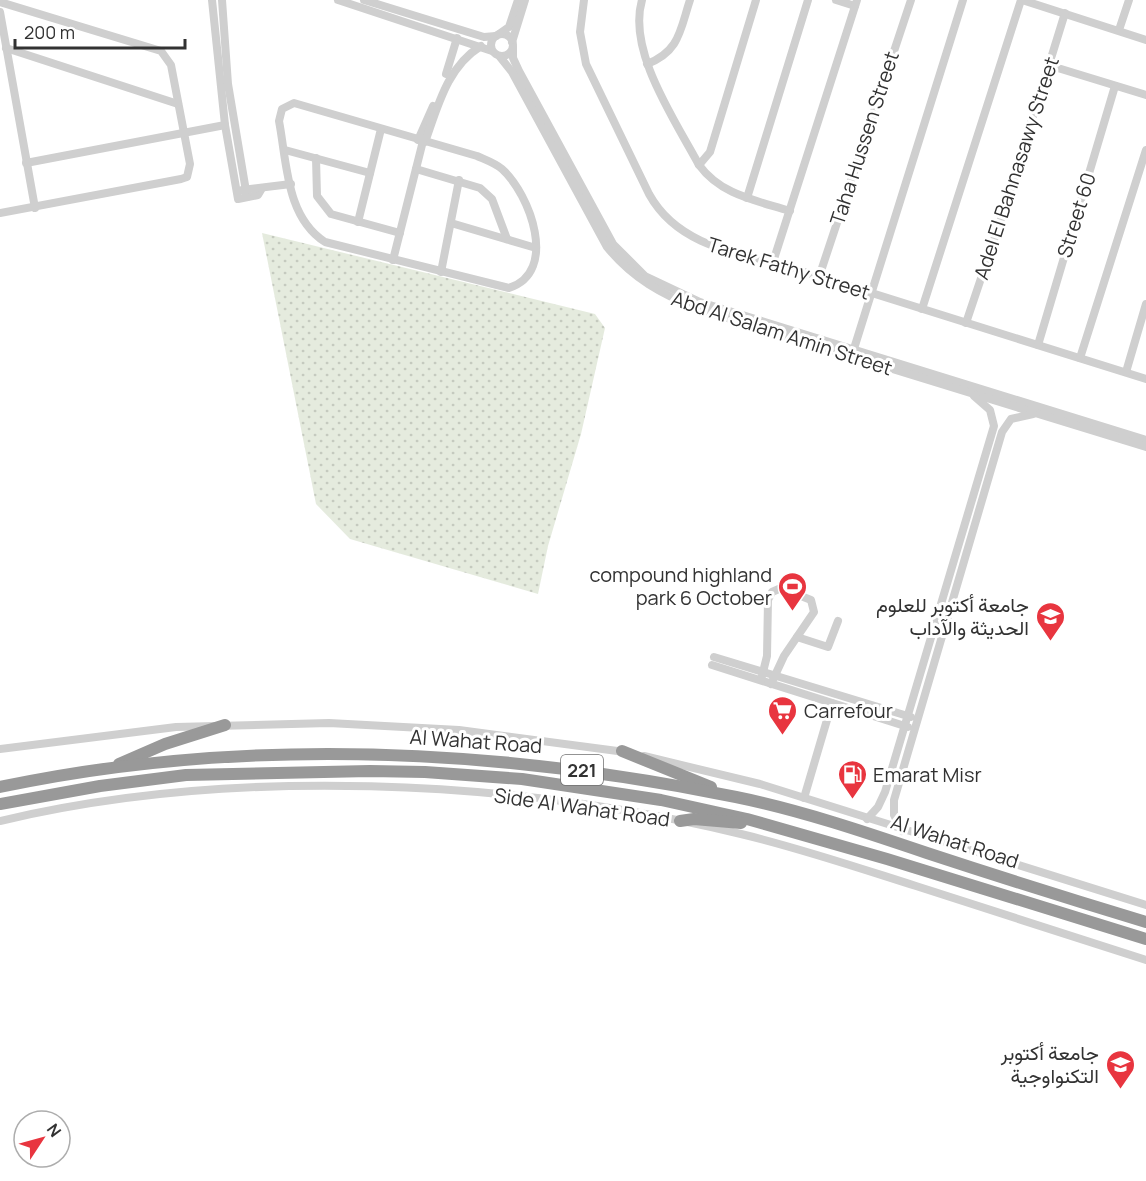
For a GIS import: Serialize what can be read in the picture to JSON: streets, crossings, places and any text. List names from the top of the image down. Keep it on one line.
{"streets":{"highway":["Al Wahat Road","221"],"street":["Taha Hussen Street","Adel El Bahnasawy Street","Street 60","Tarek Fathy Street","Abd Al Salam Amin Street","Side Al Wahat Road"]},"crossings":[["Taha Hussen Street","Tarek Fathy Street"],["Adel El Bahnasawy Street","Tarek Fathy Street"],["Street 60","Tarek Fathy Street"]],"places":{"sports":["compound highland park 6 October"],"school or university":["جامعة أكتوبر للعلوم الحديثة والآداب","جامعة أكتوبر التكنواوجية"],"supermarket":["Carrefour"],"fuel station":["Emarat Misr"]},"scale_bar":"200 m","north":"top right"}
